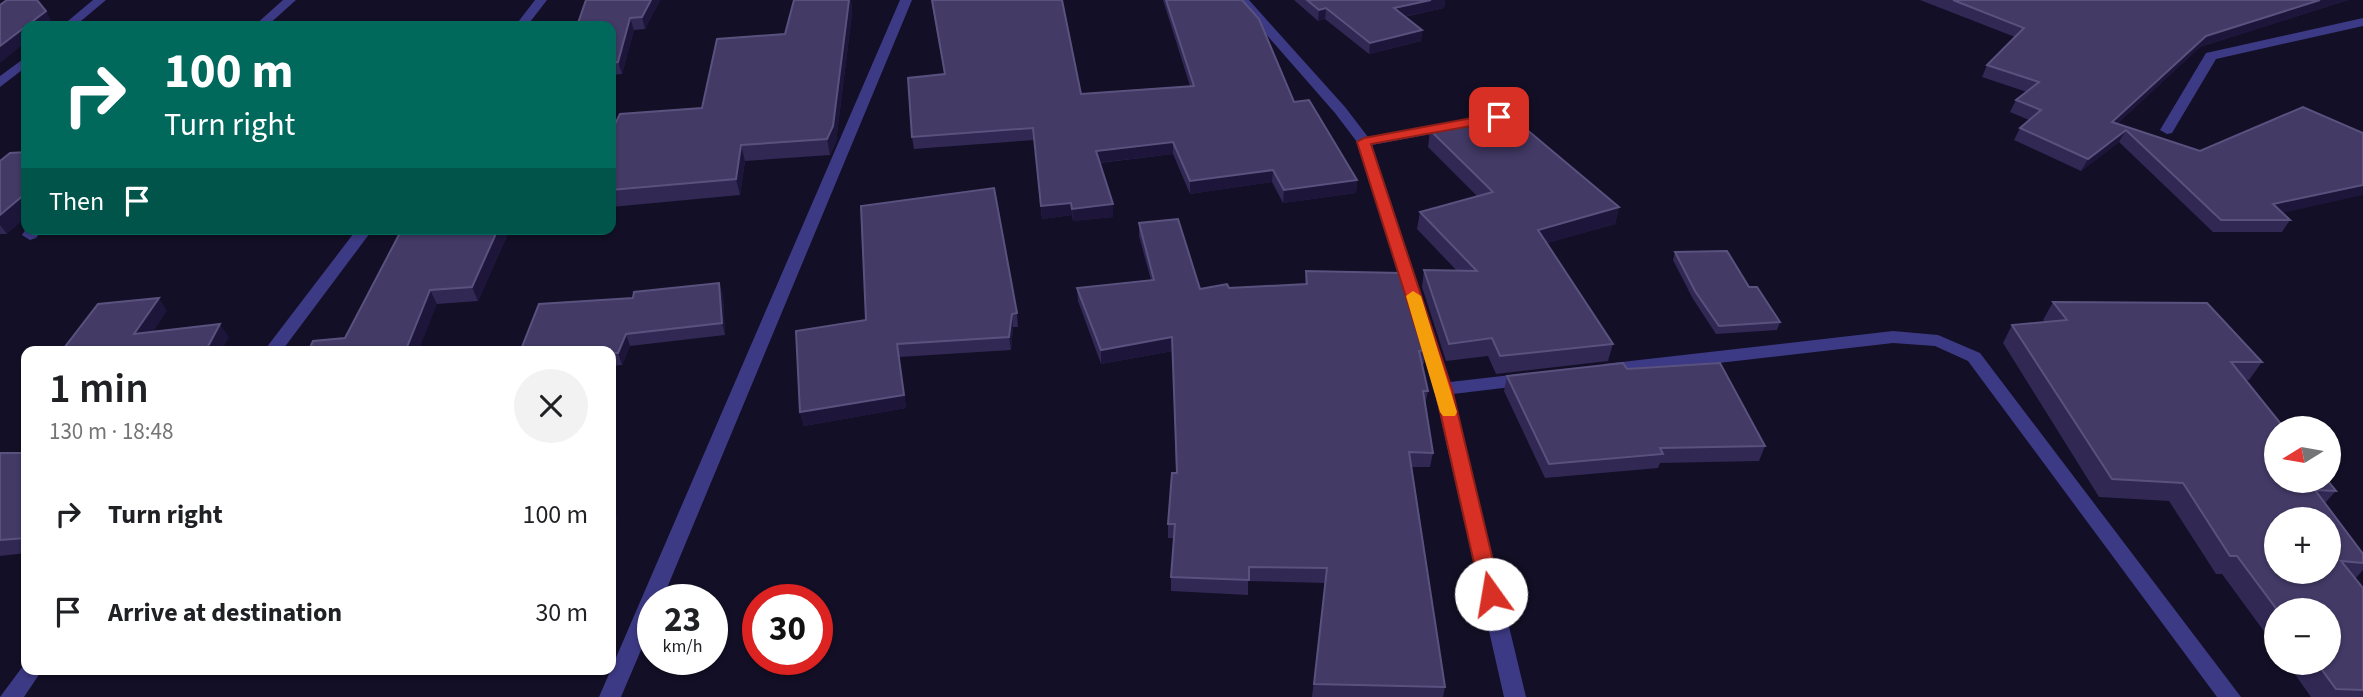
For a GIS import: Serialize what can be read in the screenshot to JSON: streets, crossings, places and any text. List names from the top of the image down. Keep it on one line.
{"north":"left","page":{"turn":["100 m","Turn right"],"then":"Then","heading":["1 min","130 m · 18:48"],"map_buttons":["+","−"],"list":[{"name":"Turn right","value":"100 m"},{"name":"Arrive at destination","value":"30 m"}],"speed":"23 km/h","limit":"30"}}
